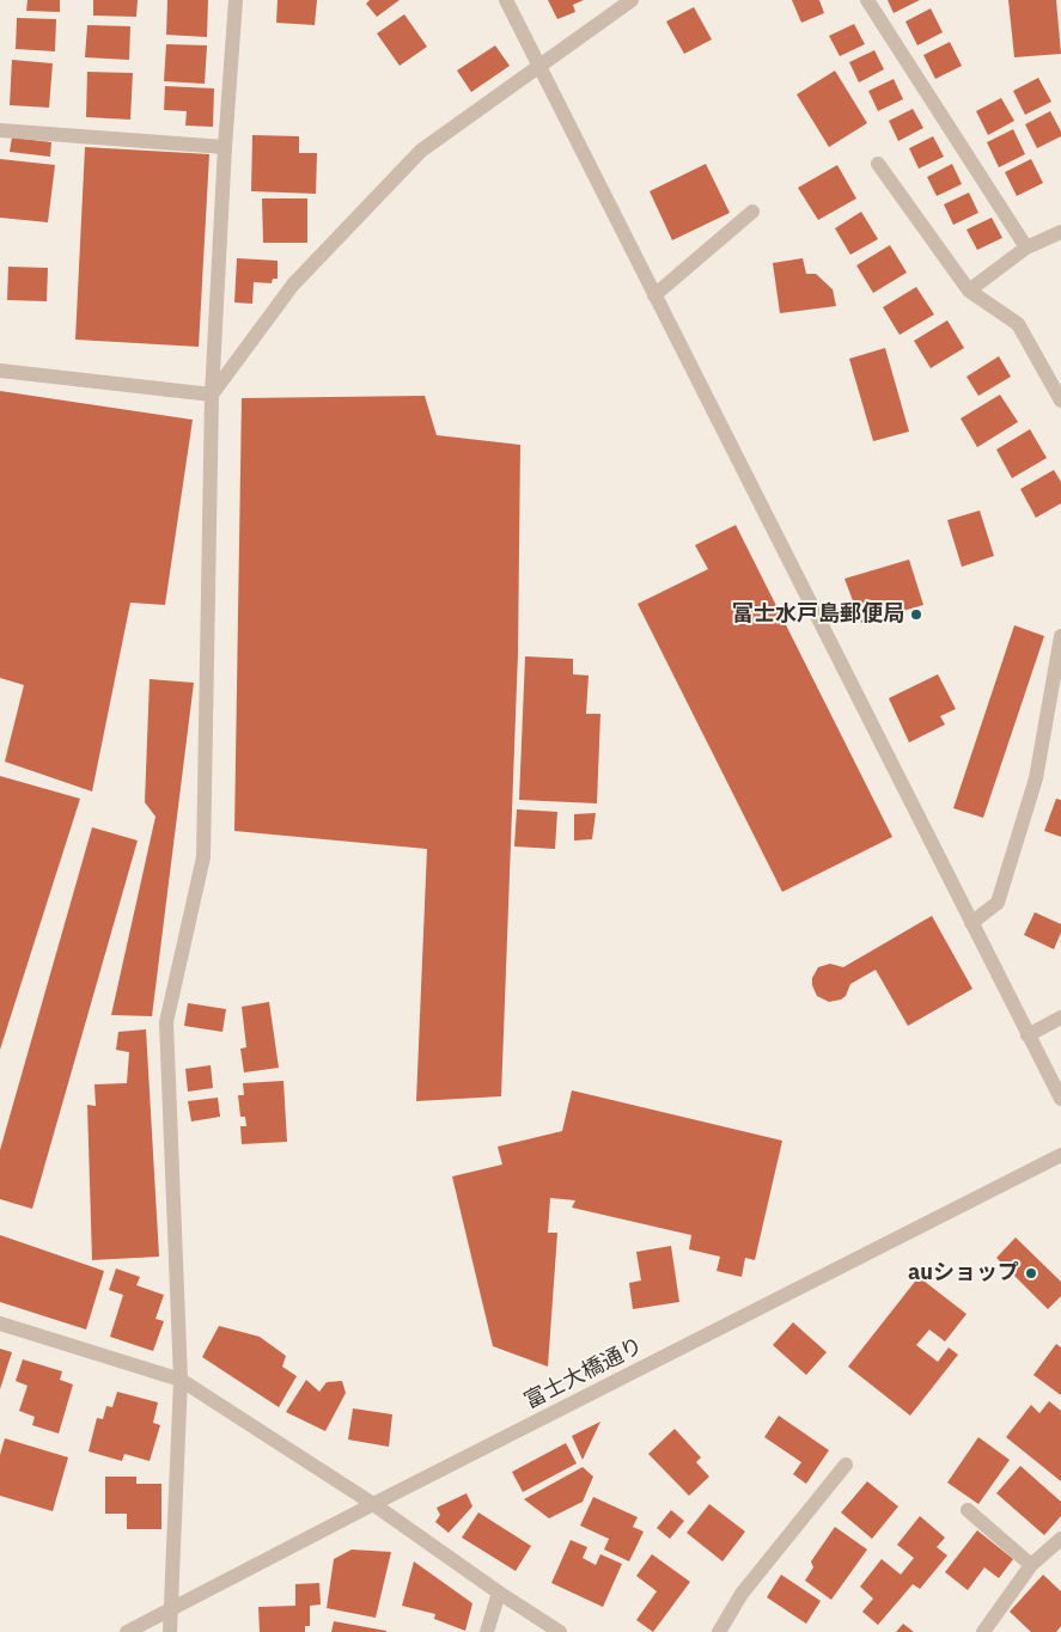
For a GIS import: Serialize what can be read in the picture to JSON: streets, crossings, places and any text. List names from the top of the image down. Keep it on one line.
{"streets":{"street":["富士大橋通り"]},"places":["富士水戸島郵便局","auショップ"]}
